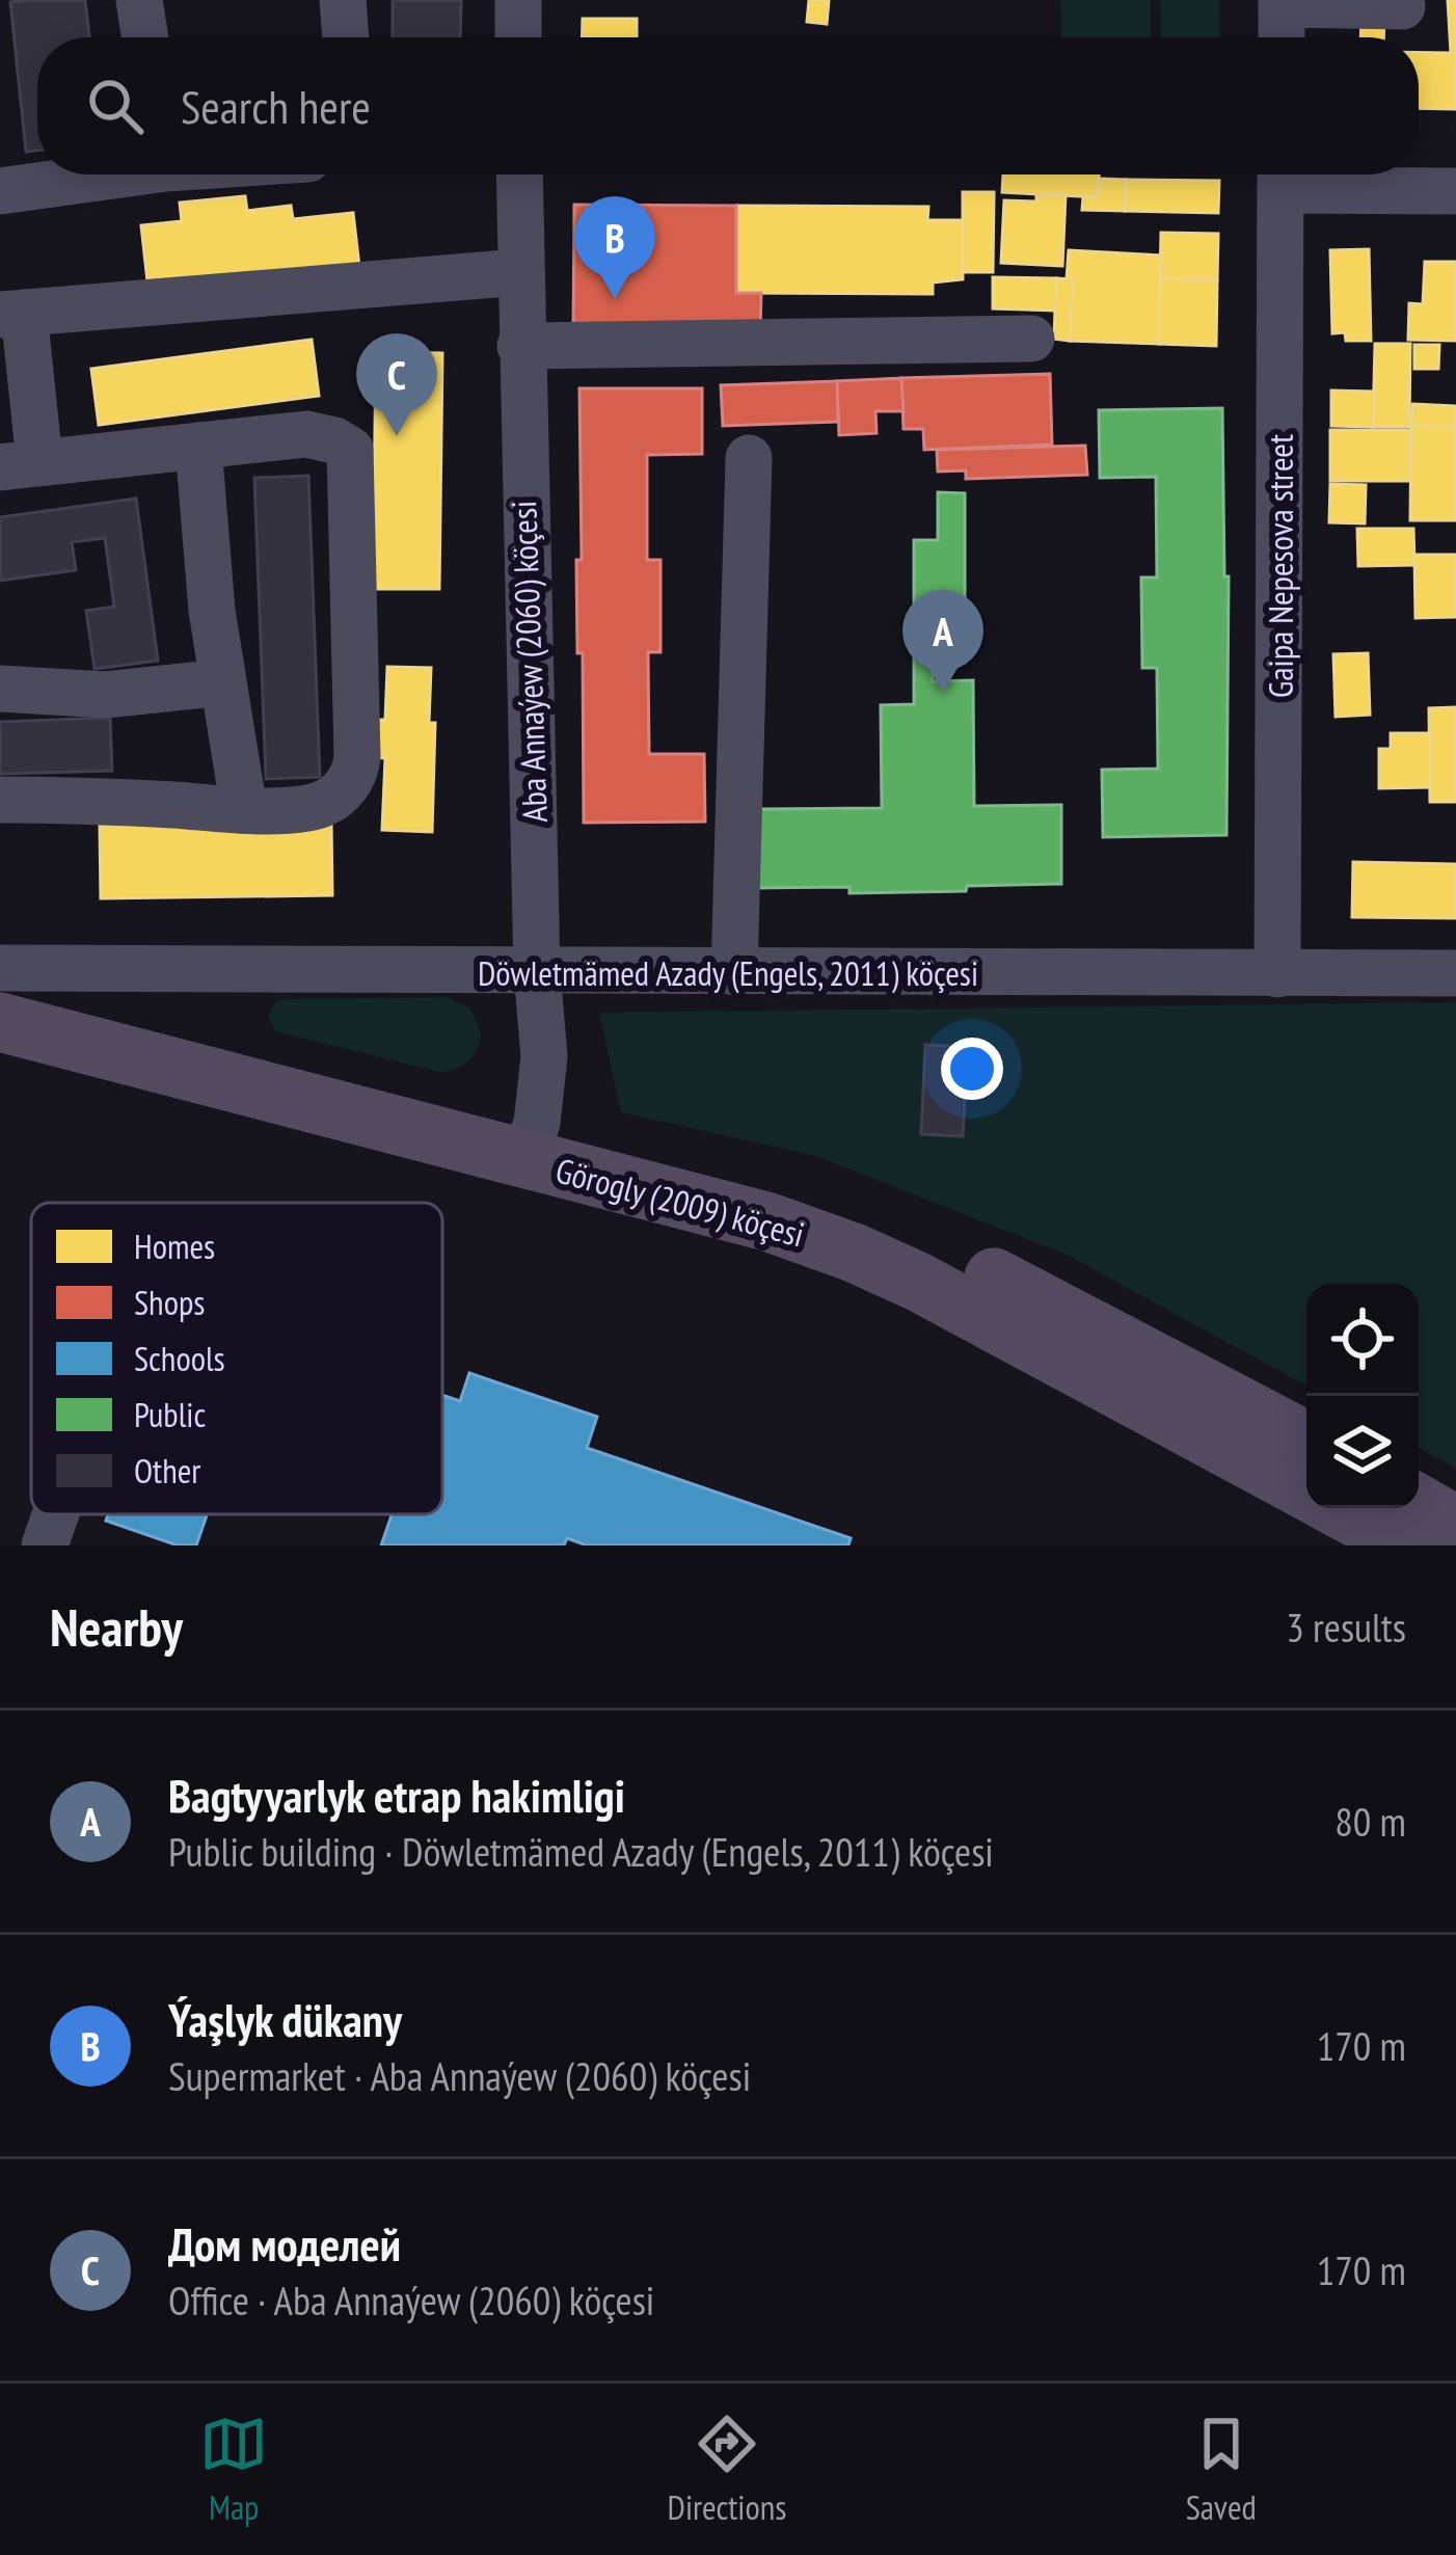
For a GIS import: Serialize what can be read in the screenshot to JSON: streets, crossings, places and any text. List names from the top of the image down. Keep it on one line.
{"streets":{"main road":["Görogly (2009) köçesi"],"street":["Gaipa Nepesova street","Aba Annaýew (2060) köçesi","Döwletmämed Azady (Engels, 2011) köçesi"]},"crossings":[["Gaipa Nepesova street","Döwletmämed Azady (Engels, 2011) köçesi"],["Aba Annaýew (2060) köçesi","Döwletmämed Azady (Engels, 2011) köçesi"],["Aba Annaýew (2060) köçesi","Görogly (2009) köçesi"],["Döwletmämed Azady (Engels, 2011) köçesi","Görogly (2009) köçesi"]],"legend":["Homes","Shops","Schools","Public","Other"],"page":{"search":"Search here","pins":["B","C","A"],"heading":["Nearby","3 results"],"list":[{"mark":"A","name":"Bagtyyarlyk etrap hakimligi","note":"Public building · Döwletmämed Azady (Engels, 2011) köçesi","value":"80 m"},{"mark":"B","name":"Ýaşlyk dükany","note":"Supermarket · Aba Annaýew (2060) köçesi","value":"170 m"},{"mark":"C","name":"Дом моделей","note":"Office · Aba Annaýew (2060) köçesi","value":"170 m"}],"nav":["Map","Directions","Saved"]}}
